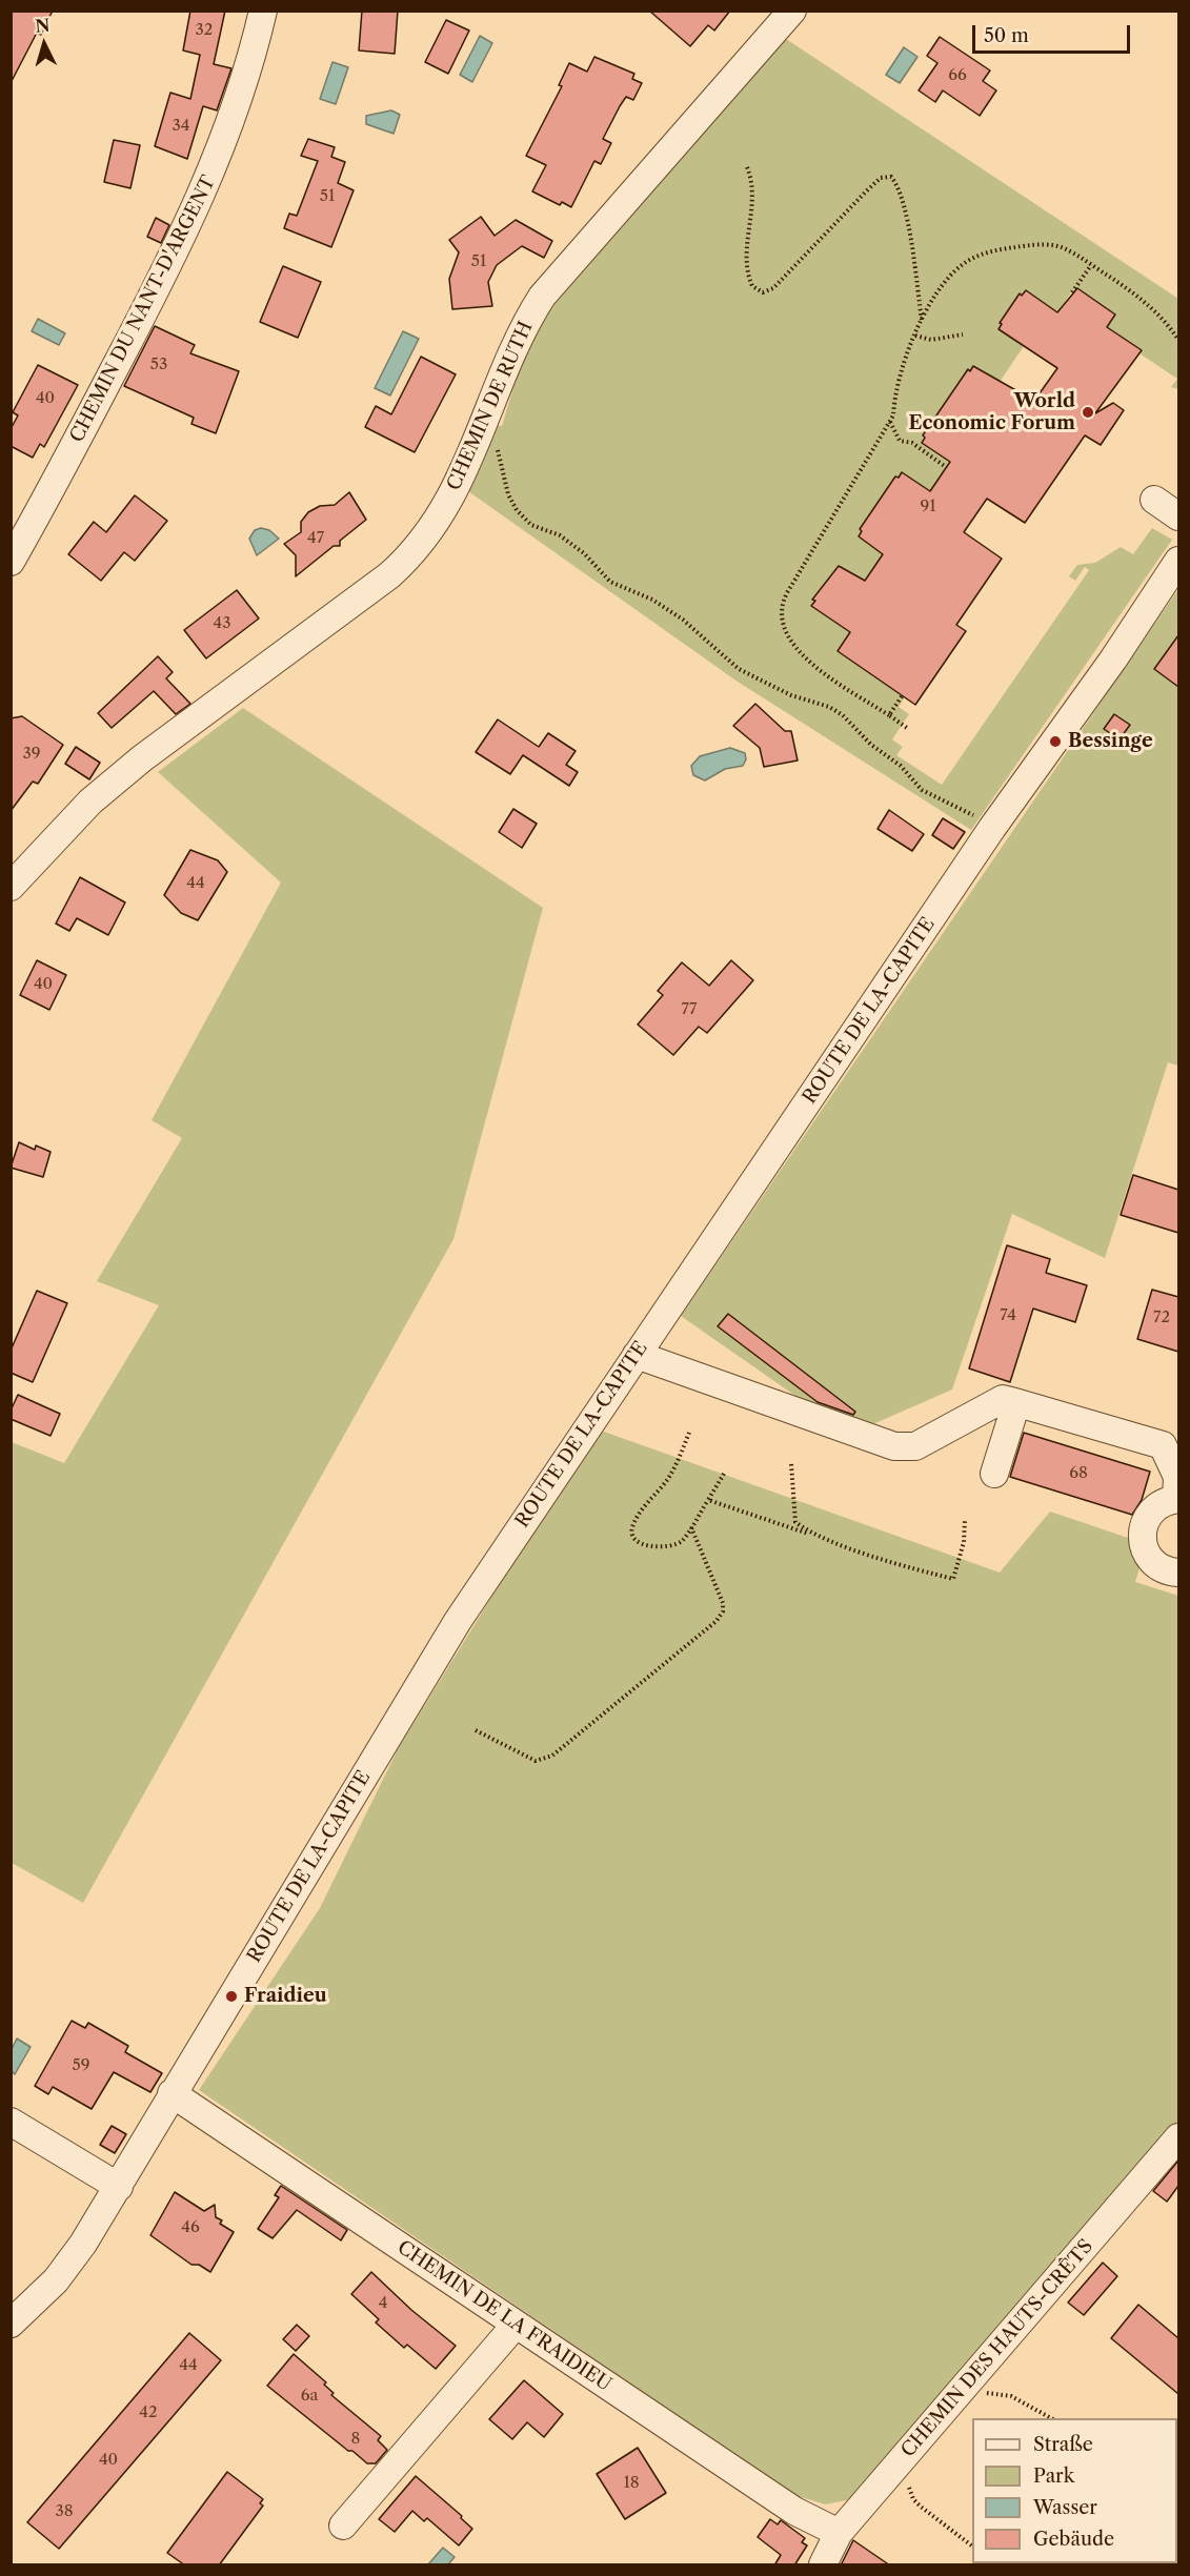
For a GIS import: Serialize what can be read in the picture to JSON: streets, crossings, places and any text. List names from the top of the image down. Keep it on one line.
{"streets":{"street":["CHEMIN DU NANT-D'ARGENT","CHEMIN DE RUTH","ROUTE DE LA-CAPITE","CHEMIN DE LA FRAIDIEU","CHEMIN DES HAUTS-CRÊTS"]},"crossings":[["ROUTE DE LA-CAPITE","CHEMIN DE LA FRAIDIEU"],["CHEMIN DE LA FRAIDIEU","CHEMIN DES HAUTS-CRÊTS"]],"places":["World Economic Forum","Bessinge","Fraidieu"],"house_numbers":["32","66","34","51","51","53","40","91","47","43","39","44","40","77","74","72","68","59","46","4","44","6a","42","8","40","18","38"],"legend":["Straße","Park","Wasser","Gebäude"],"scale_bar":"50 m","north":"top"}
